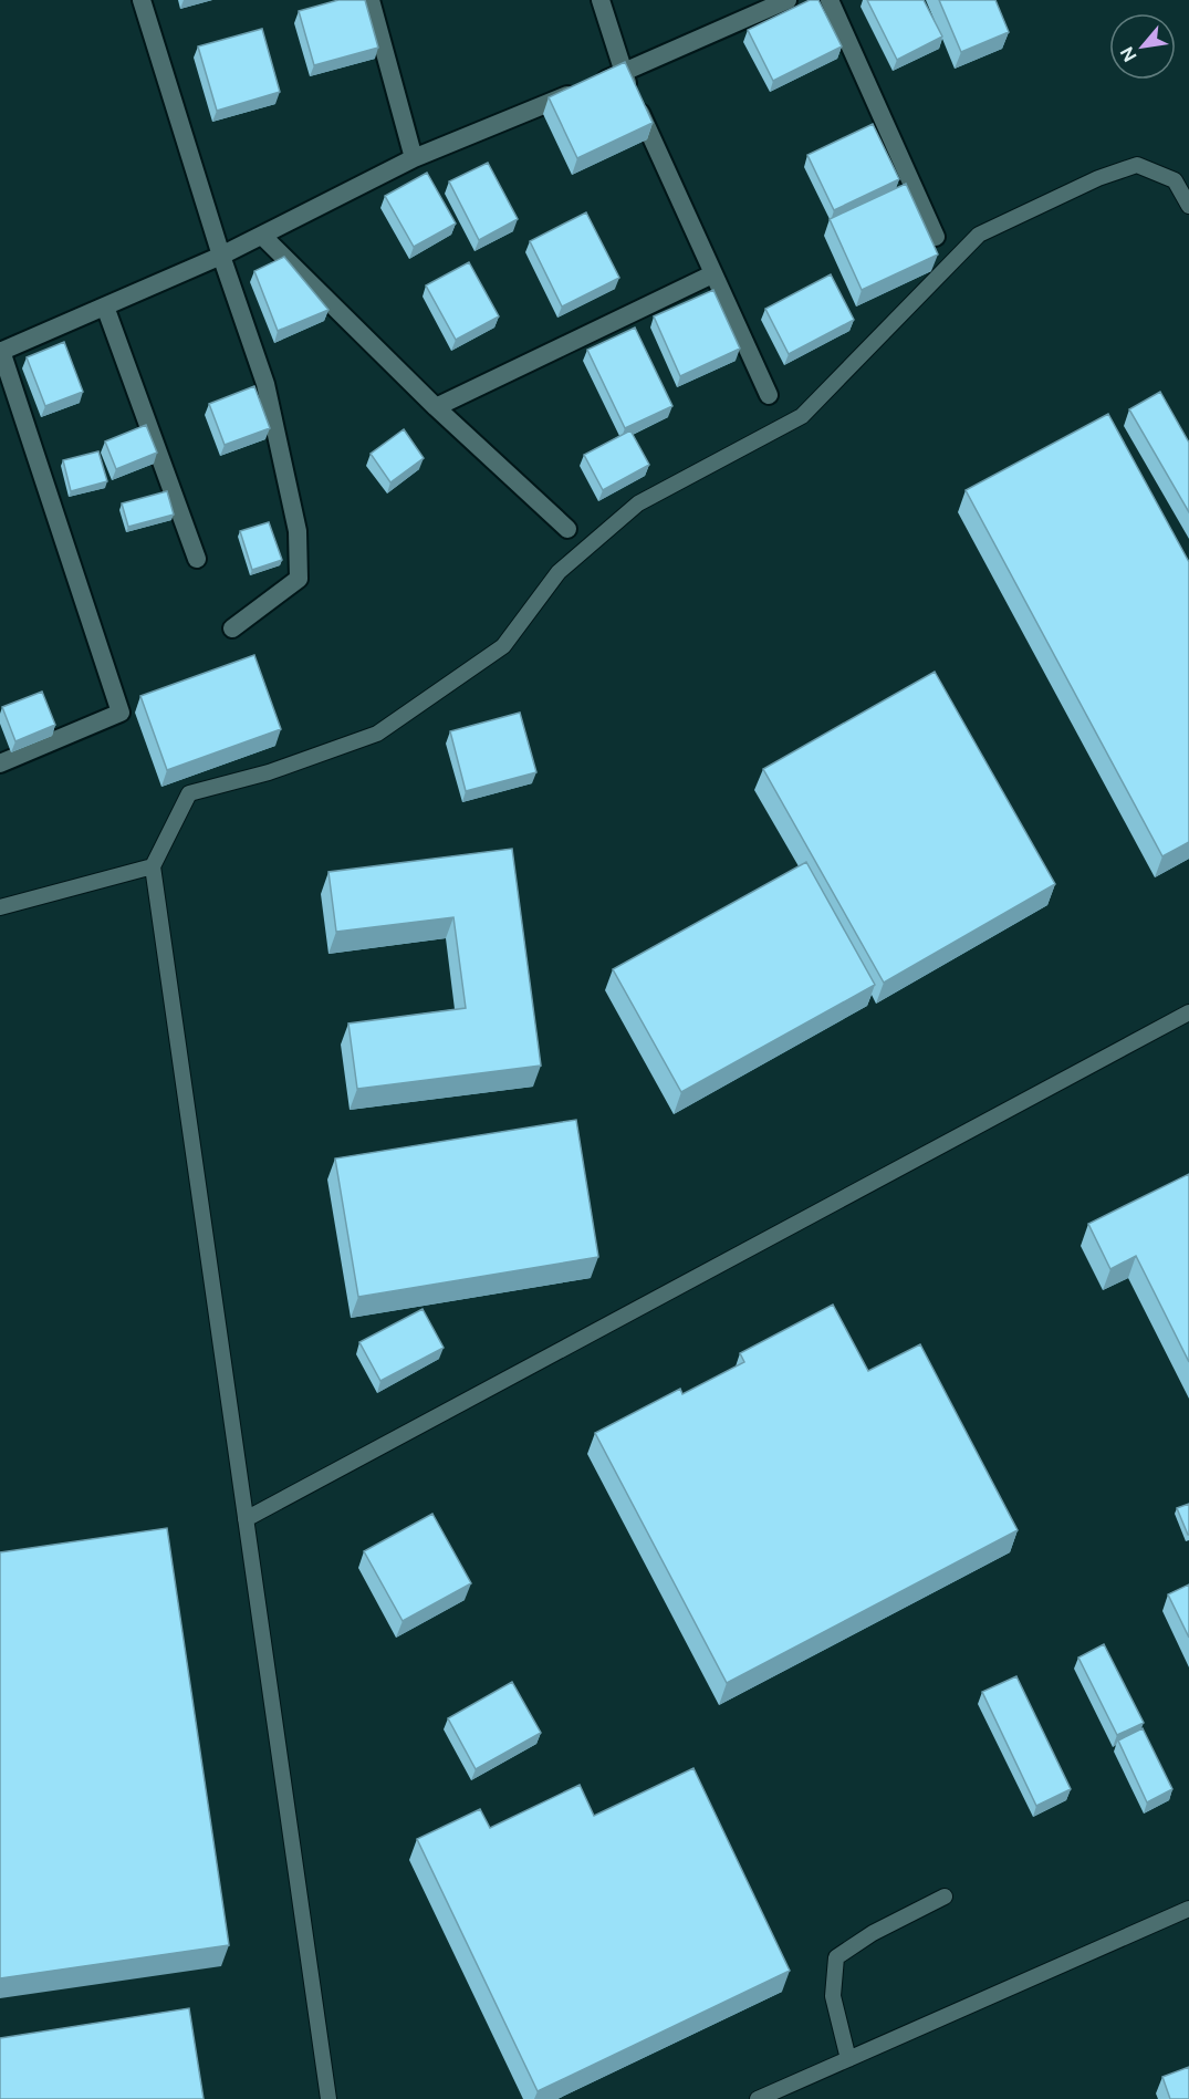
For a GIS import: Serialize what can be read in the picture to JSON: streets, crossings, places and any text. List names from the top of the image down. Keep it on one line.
{"north":"bottom left"}
